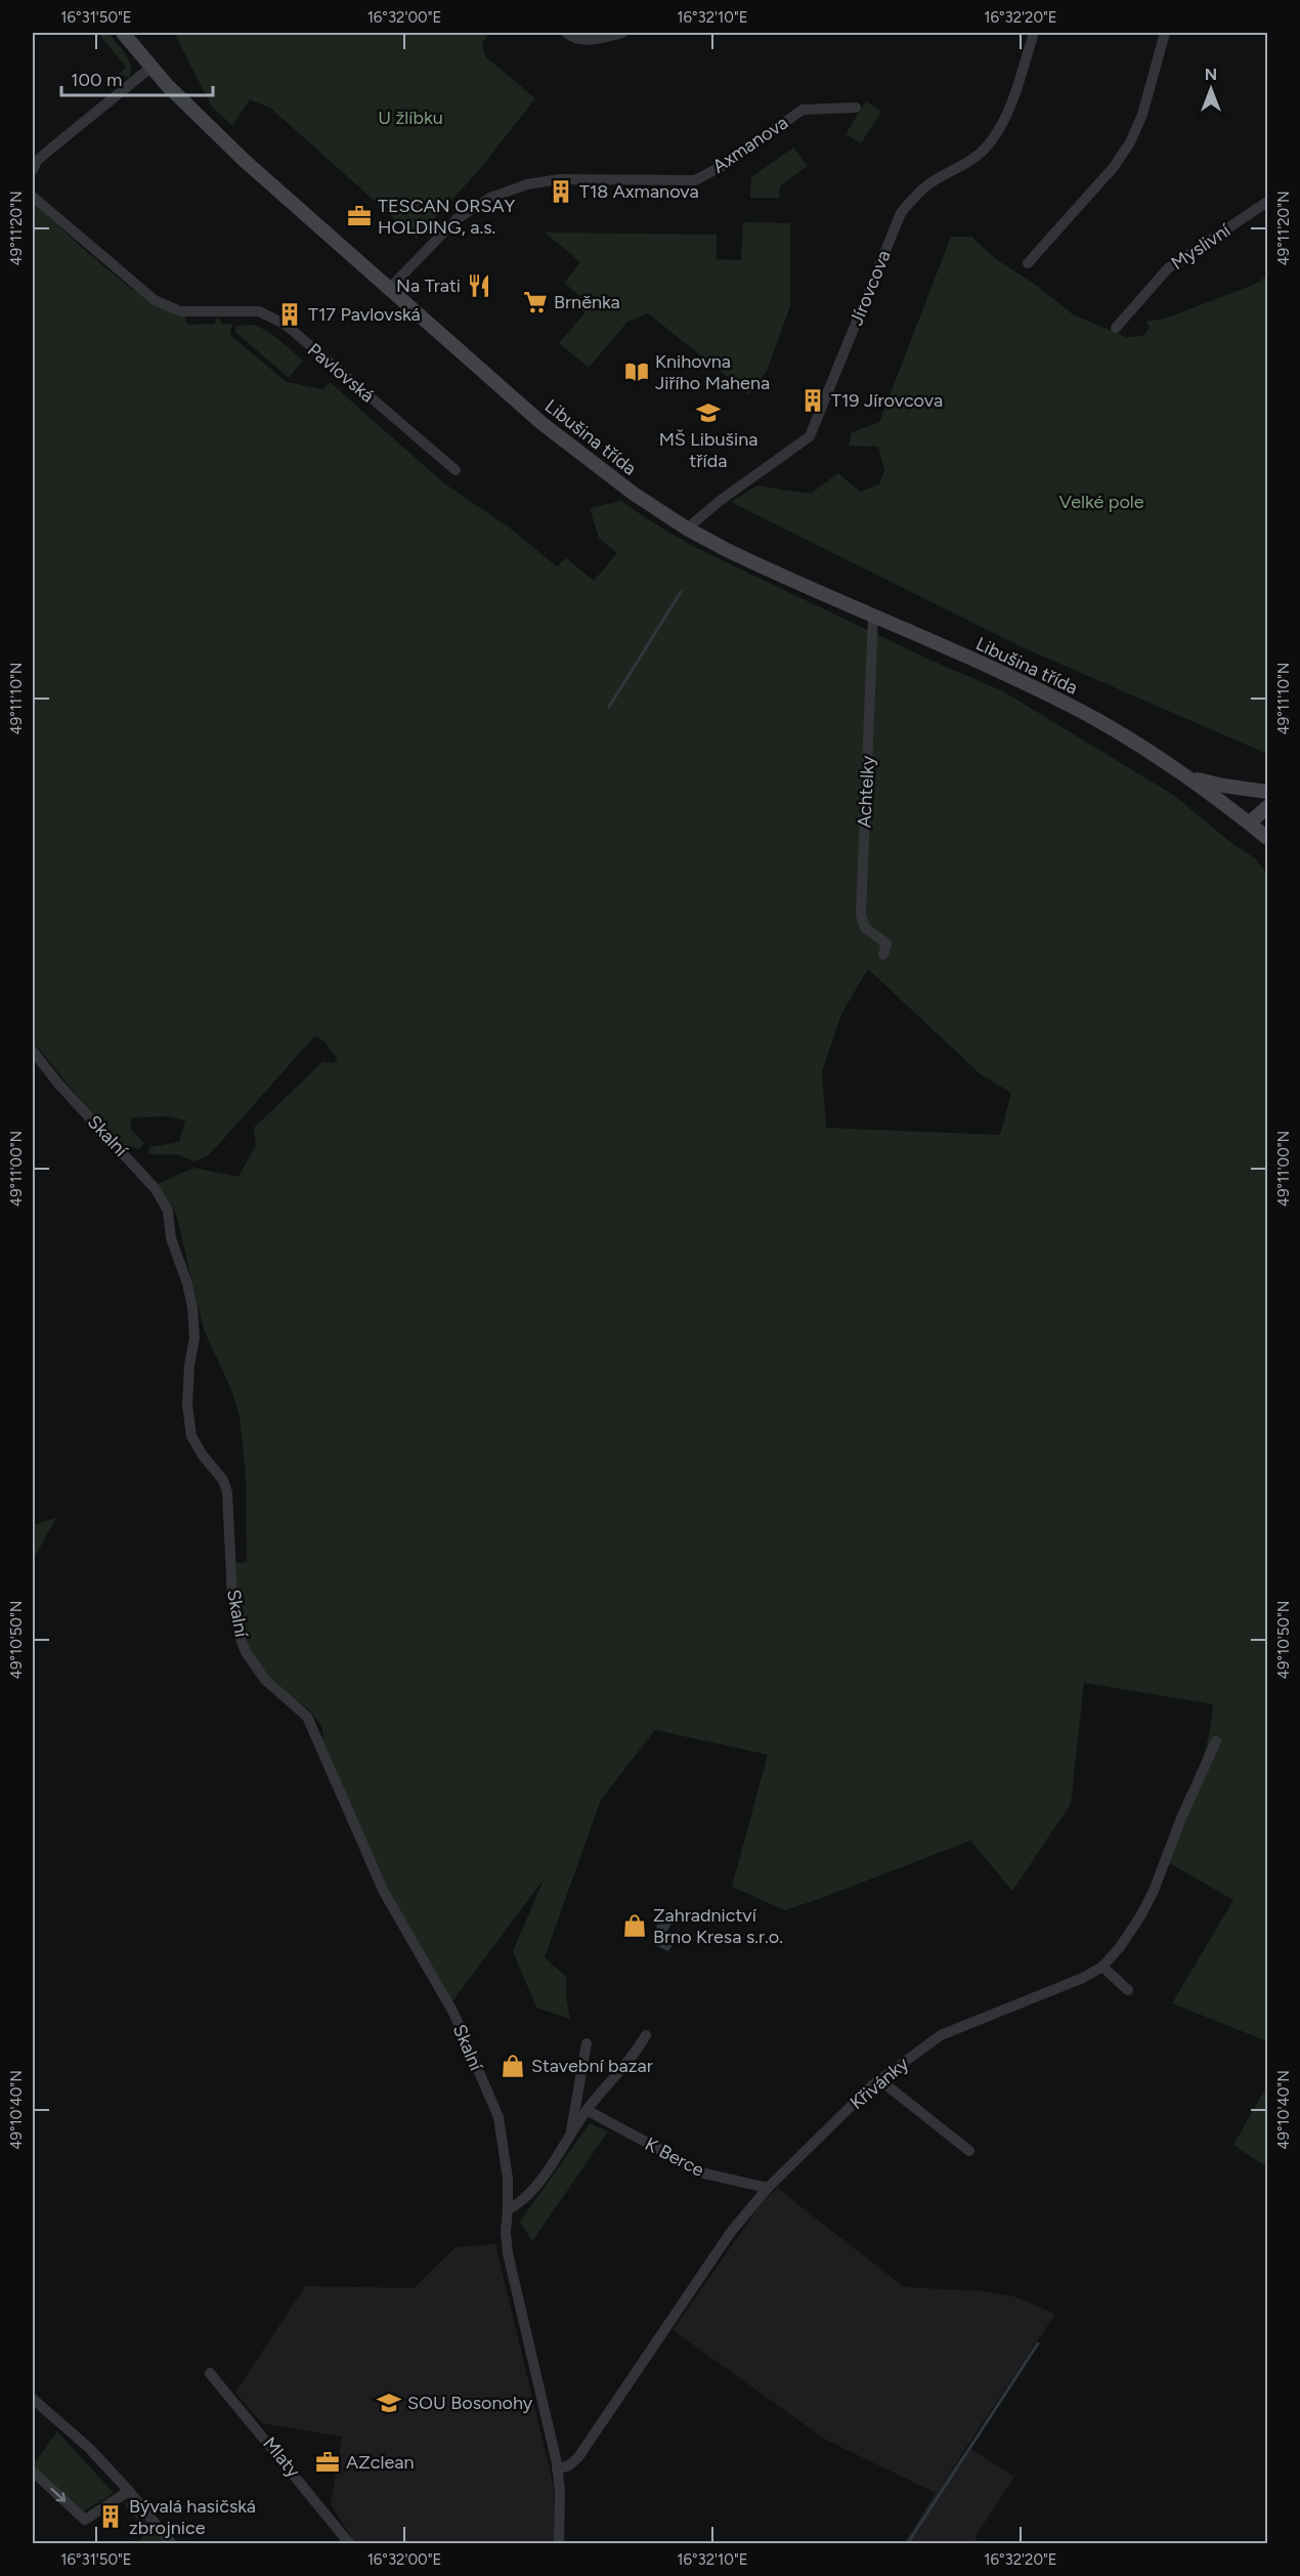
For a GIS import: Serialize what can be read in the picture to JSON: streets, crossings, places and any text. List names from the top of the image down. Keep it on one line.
{"streets":{"street":["Axmanova","Myslivní","Jírovcova","Pavlovská","Libušina třída","Achtelky","Skalní","Křivánky","K Berce","Mlaty"]},"crossings":[["Axmanova","Libušina třída"],["Jírovcova","Libušina třída"],["Libušina třída","Achtelky"],["Skalní","Křivánky"],["Křivánky","K Berce"]],"parks":["U žlíbku","Velké pole"],"places":{"building":["T18 Axmanova","T17 Pavlovská","T19 Jírovcova","Bývalá hasičská zbrojnice"],"office":["TESCAN ORSAY HOLDING, a.s.","AZclean"],"restaurant":["Na Trati"],"supermarket":["Brněnka"],"library":["Knihovna Jiřího Mahena"],"school or university":["MŠ Libušina třída","SOU Bosonohy"],"shop":["Zahradnictví Brno Kresa s.r.o.","Stavební bazar"]},"scale_bar":"100 m","north":"top","coordinates":["16°31'50\"E","16°32'00\"E","16°32'10\"E","16°32'20\"E","49°11'20\"N","49°11'10\"N","49°11'00\"N","49°10'50\"N","49°10'40\"N"]}
